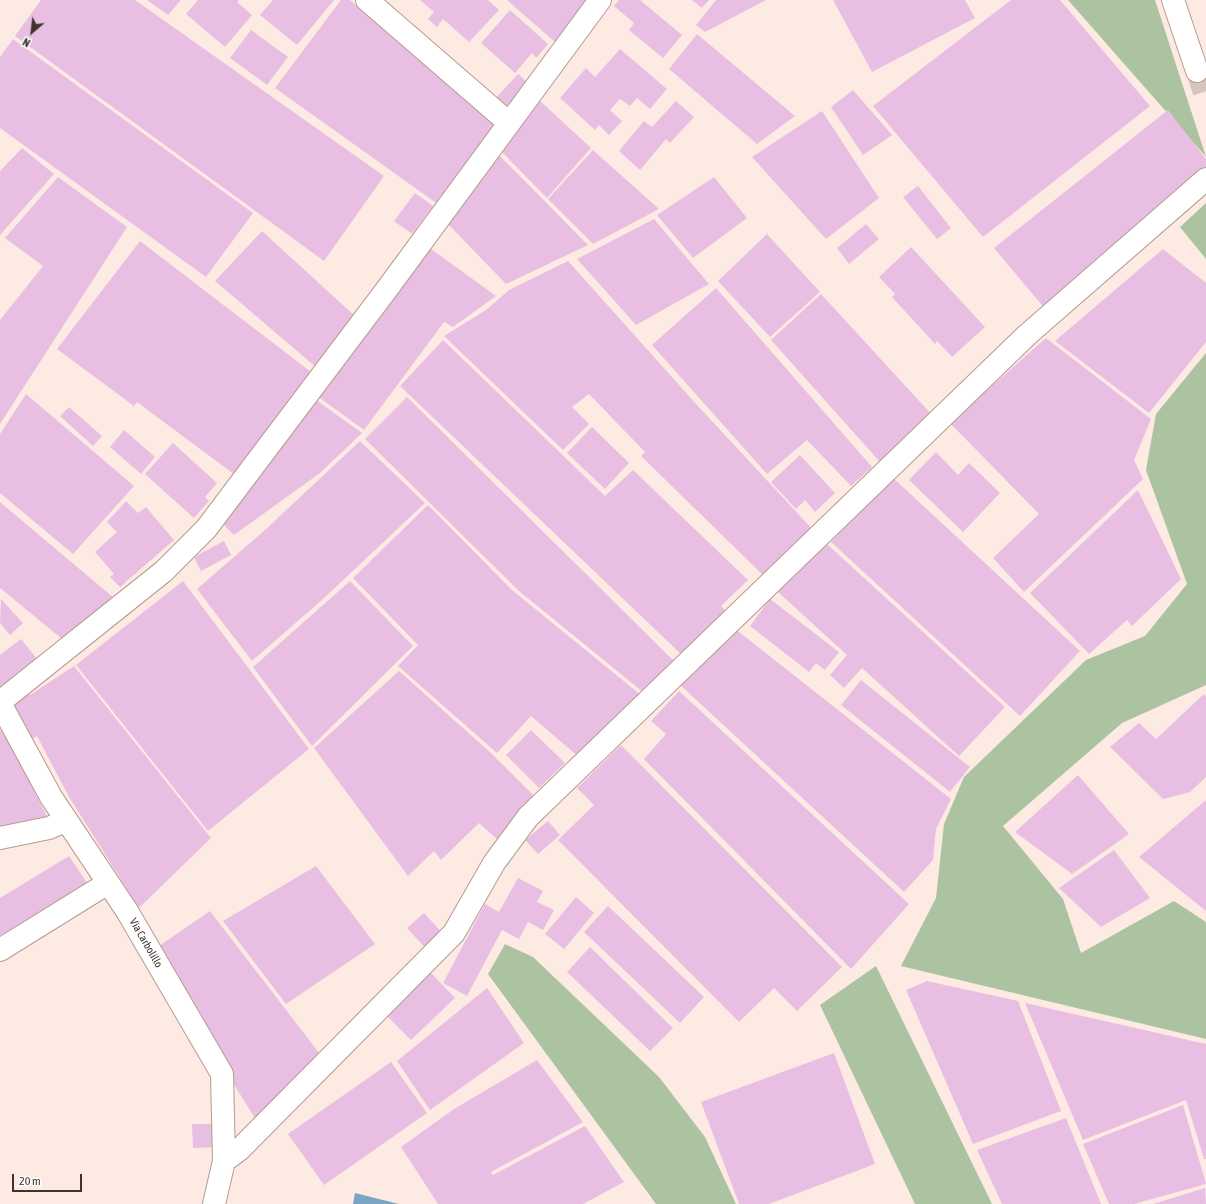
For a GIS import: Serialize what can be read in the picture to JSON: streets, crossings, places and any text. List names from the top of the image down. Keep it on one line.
{"streets":{"street":["Via Carbolillo"]},"scale_bar":"20 m","north":"bottom left"}
